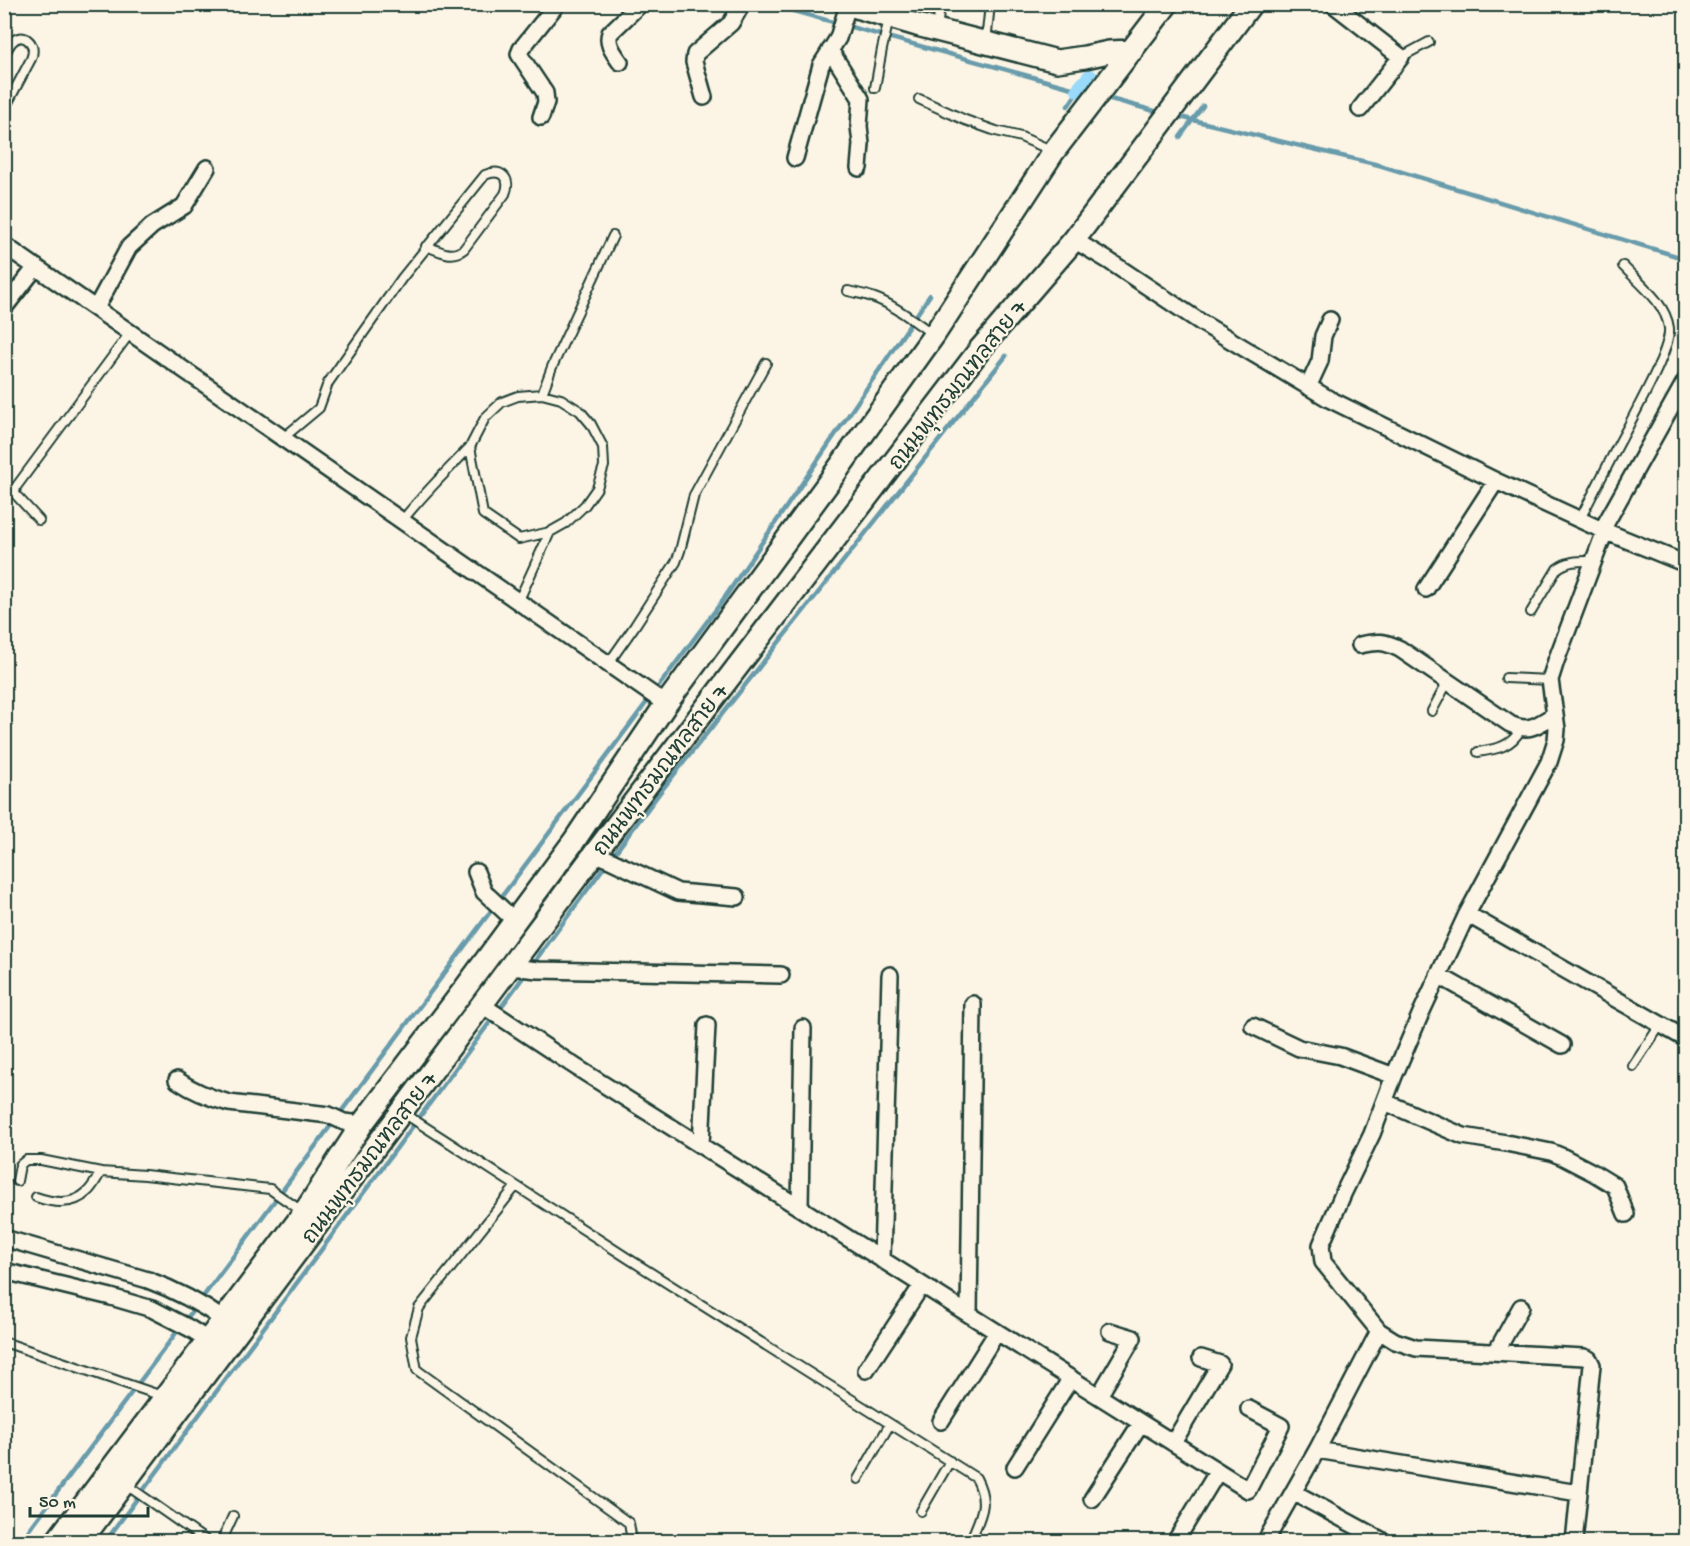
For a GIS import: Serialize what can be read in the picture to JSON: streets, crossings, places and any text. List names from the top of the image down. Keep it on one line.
{"streets":{"main road":["ถนนพุทธมณฑลสาย 7"]},"scale_bar":"50 m"}
